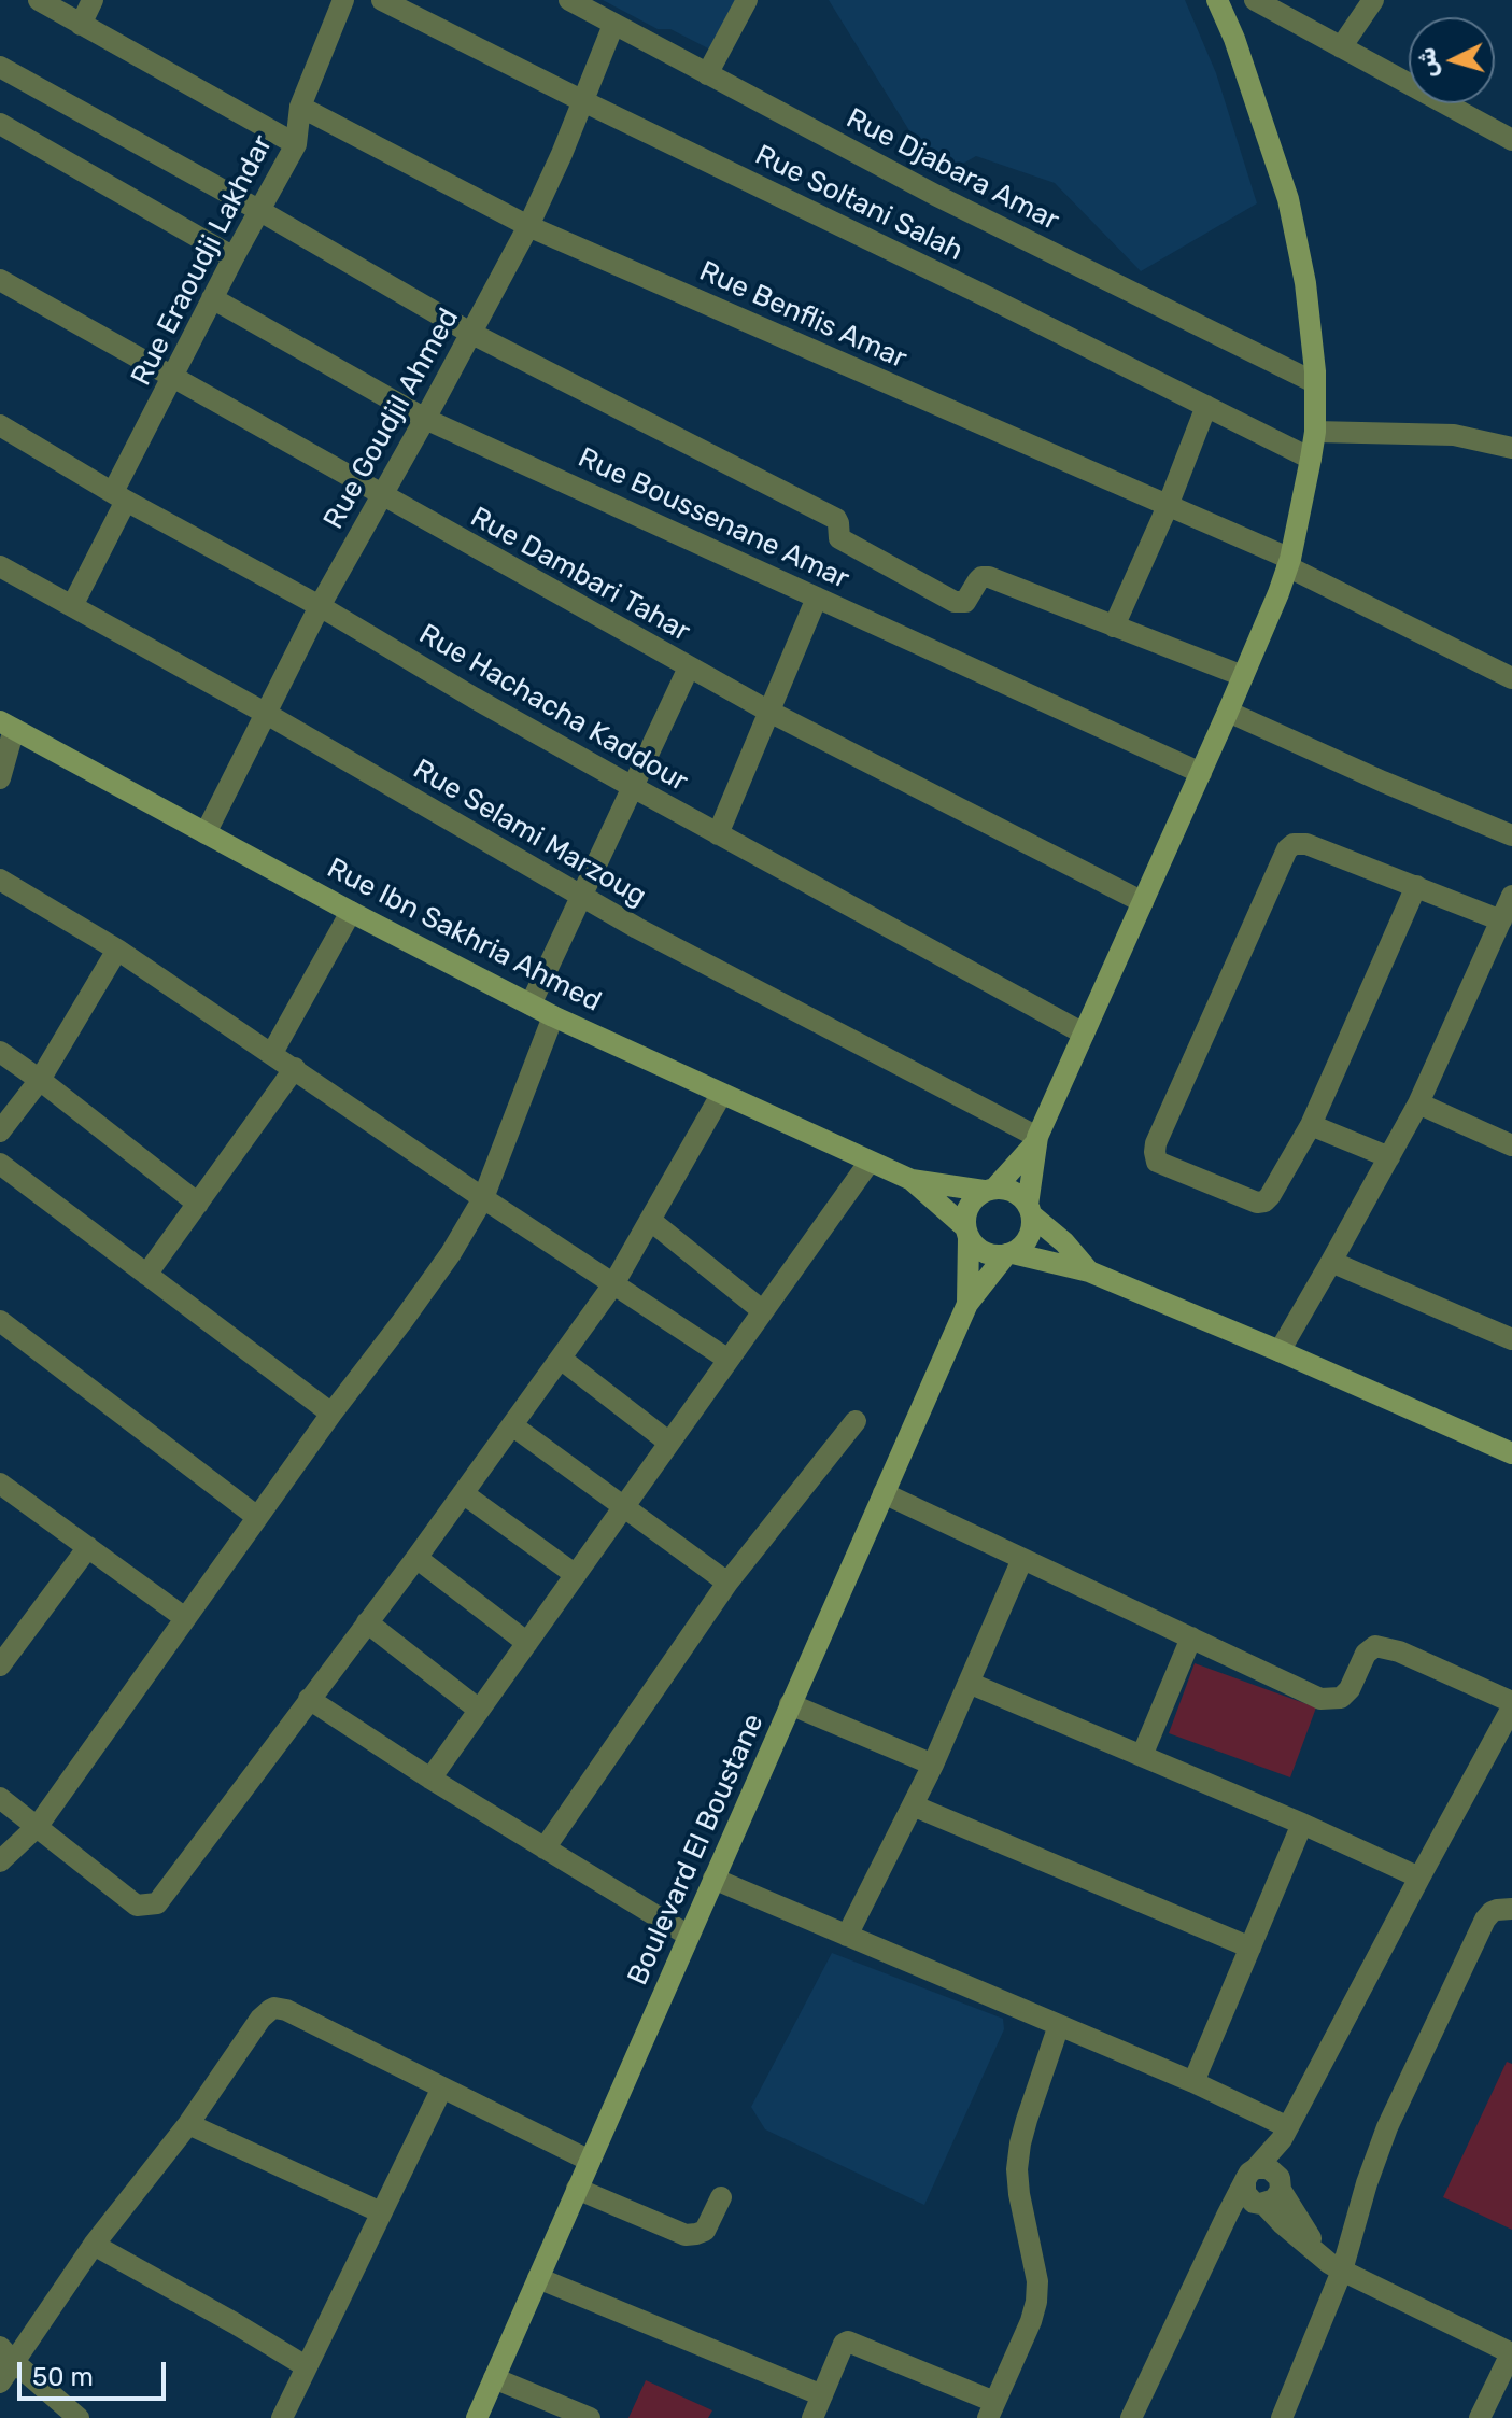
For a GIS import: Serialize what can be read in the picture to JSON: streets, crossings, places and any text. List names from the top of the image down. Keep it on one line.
{"streets":{"main road":["Rue Ibn Sakhria Ahmed","Boulevard El Boustane"],"street":["Rue Djabara Amar","Rue Soltani Salah","Rue Eraoudji Lakhdar","Rue Benflis Amar","Rue Goudjil Ahmed","Rue Boussenane Amar","Rue Dambari Tahar","Rue Hachacha Kaddour","Rue Selami Marzoug"]},"crossings":[["Rue Djabara Amar","Rue Goudjil Ahmed"],["Rue Soltani Salah","Rue Goudjil Ahmed"],["Rue Eraoudji Lakhdar","Rue Benflis Amar"],["Rue Eraoudji Lakhdar","Rue Boussenane Amar"],["Rue Eraoudji Lakhdar","Rue Dambari Tahar"],["Rue Eraoudji Lakhdar","Rue Hachacha Kaddour"],["Rue Eraoudji Lakhdar","Rue Selami Marzoug"],["Rue Benflis Amar","Rue Goudjil Ahmed"],["Rue Goudjil Ahmed","Rue Boussenane Amar"],["Rue Goudjil Ahmed","Rue Dambari Tahar"],["Rue Goudjil Ahmed","Rue Hachacha Kaddour"],["Rue Goudjil Ahmed","Rue Selami Marzoug"],["Rue Goudjil Ahmed","Rue Ibn Sakhria Ahmed"]],"scale_bar":"50 m","north":"left"}
